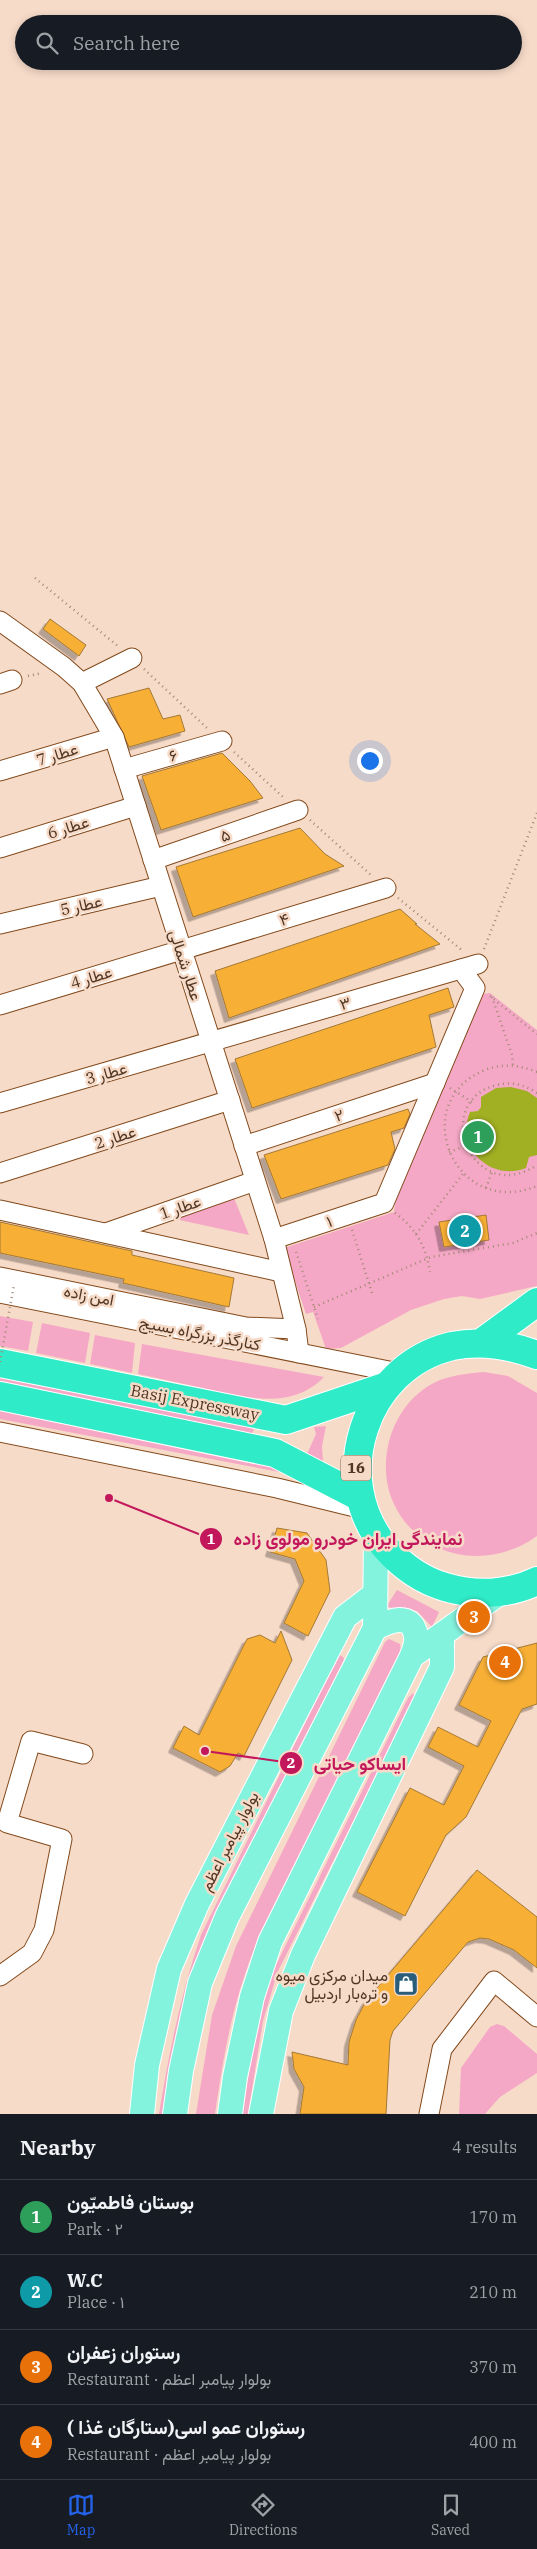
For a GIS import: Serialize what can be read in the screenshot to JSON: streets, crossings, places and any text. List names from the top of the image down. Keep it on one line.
{"streets":{"highway":["Basij Expressway","16"],"main road":["بولوار پیامبر اعظم"],"street":["عطار 7","۶","عطار 6","۵","عطار 5","۴","عطار شمالی","عطار 4","۳","عطار 3","۲","عطار 2","عطار 1","۱","امن زاده","کنارگذر بزرگراه بسیج"]},"crossings":[["عطار 7","عطار شمالی"],["۶","عطار شمالی"],["عطار 6","عطار شمالی"],["۵","عطار شمالی"],["عطار 5","عطار شمالی"],["۴","عطار شمالی"],["۴","عطار 4"],["عطار شمالی","عطار 4"],["عطار شمالی","۳"],["عطار شمالی","عطار 3"],["عطار شمالی","۲"],["عطار شمالی","عطار 2"],["عطار شمالی","عطار 1"],["عطار شمالی","۱"],["عطار شمالی","امن زاده"],["عطار شمالی","کنارگذر بزرگراه بسیج"],["۳","عطار 3"],["امن زاده","کنارگذر بزرگراه بسیج"],["کنارگذر بزرگراه بسیج","Basij Expressway"],["کنارگذر بزرگراه بسیج","16"],["Basij Expressway","16"],["16","بولوار پیامبر اعظم"]],"places":{"other":["نمایندگی ایران خودرو مولوی زاده","ایساکو حیاتی"],"shop":["میدان مرکزی میوه و تره‌بار اردبیل"]},"page":{"search":"Search here","pins":["1","2","3","4"],"heading":["Nearby","4 results"],"list":[{"mark":"1","name":"بوستان فاطمیّون","note":"Park · ۲","value":"170 m"},{"mark":"2","name":"W.C","note":"Place · ۱","value":"210 m"},{"mark":"3","name":"رستوران زعفران","note":"Restaurant · بولوار پیامبر اعظم","value":"370 m"},{"mark":"4","name":"رستوران عمو اسی(ستارگان غذا )","note":"Restaurant · بولوار پیامبر اعظم","value":"400 m"}],"nav":["Map","Directions","Saved"]}}
